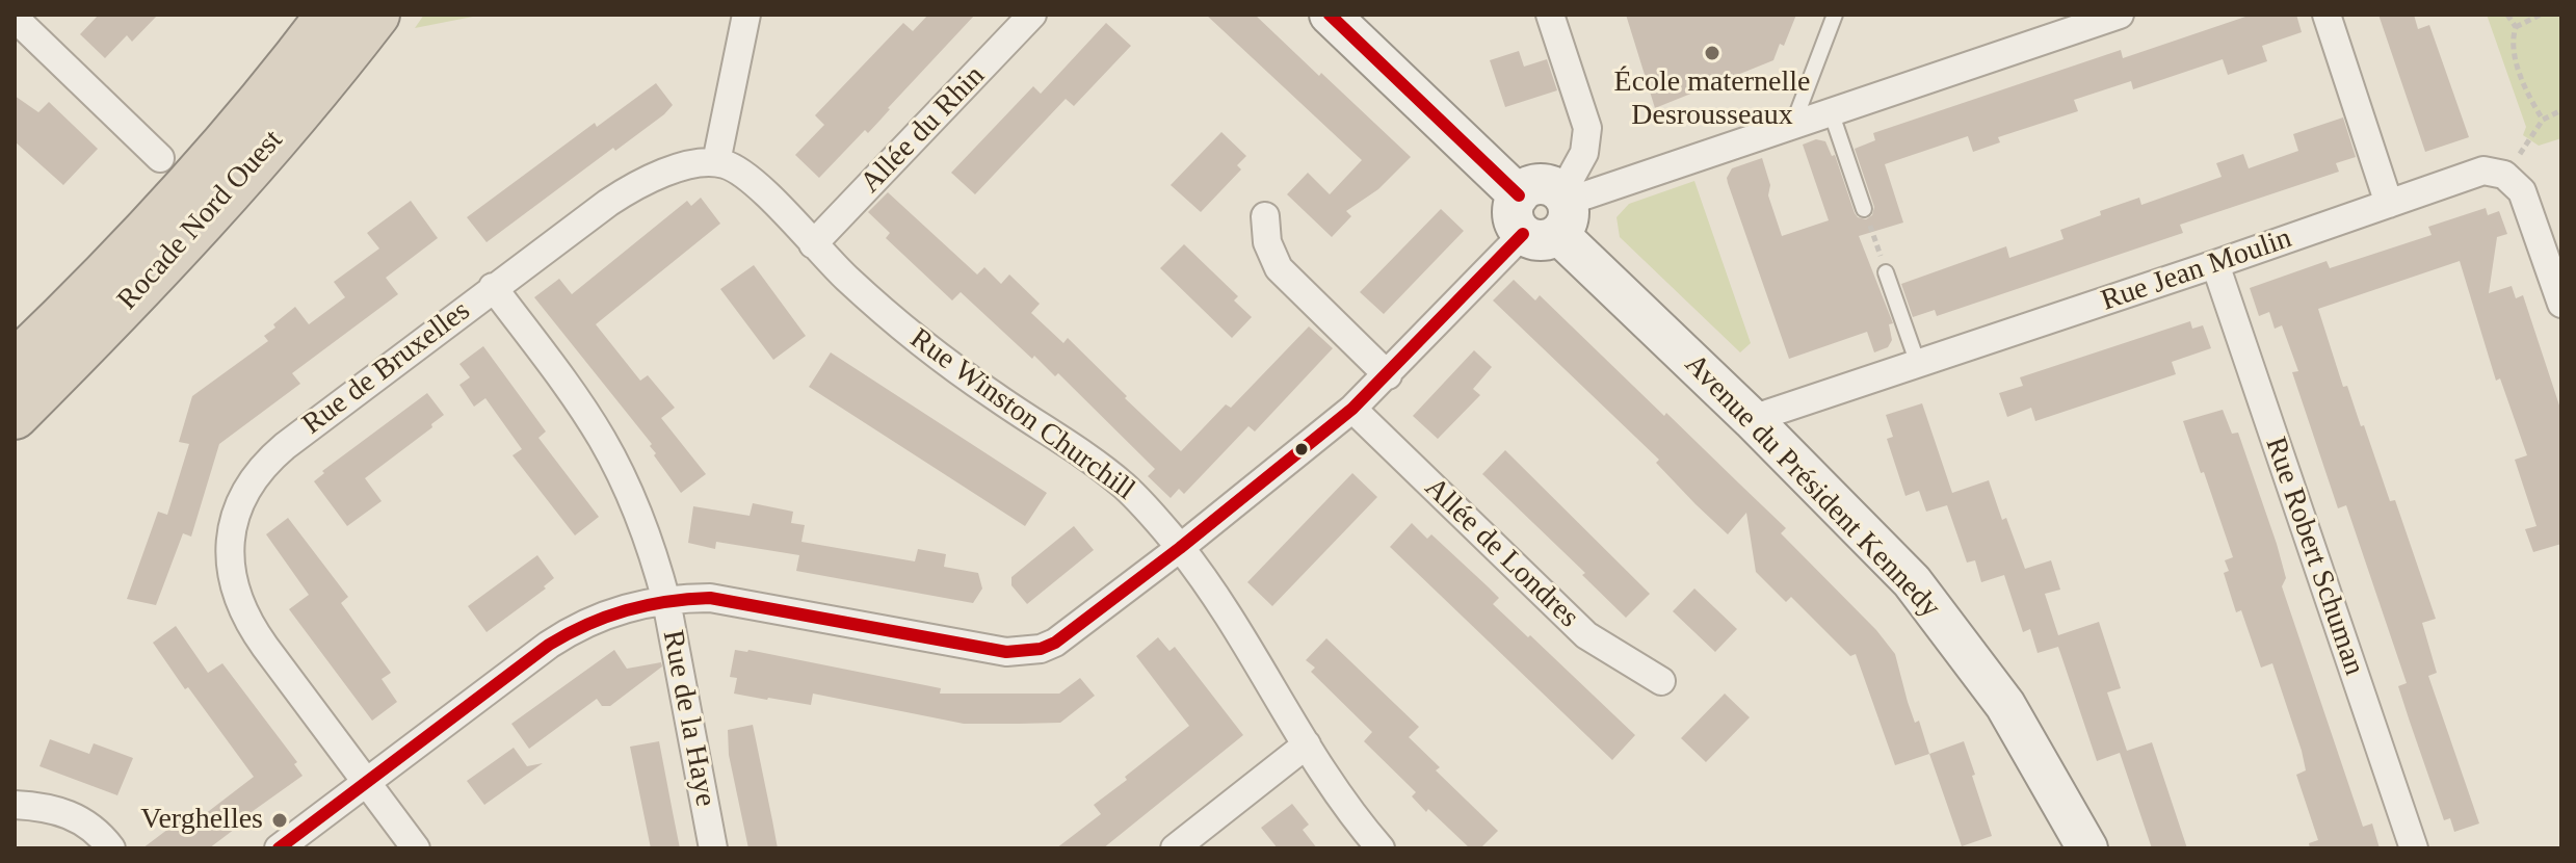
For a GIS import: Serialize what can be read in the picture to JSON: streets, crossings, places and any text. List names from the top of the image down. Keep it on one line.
{"streets":{"highway":["Rocade Nord Ouest"],"street":["Allée du Rhin","Rue Jean Moulin","Rue de Bruxelles","Rue Winston Churchill","Avenue du Président Kennedy","Allée de Londres","Rue Robert Schuman","Rue de la Haye"]},"crossings":[["Allée du Rhin","Rue Winston Churchill"],["Rue Jean Moulin","Avenue du Président Kennedy"],["Rue Jean Moulin","Rue Robert Schuman"],["Rue de Bruxelles","Rue de la Haye"]],"places":["École maternelle Desrousseaux","Verghelles"]}
